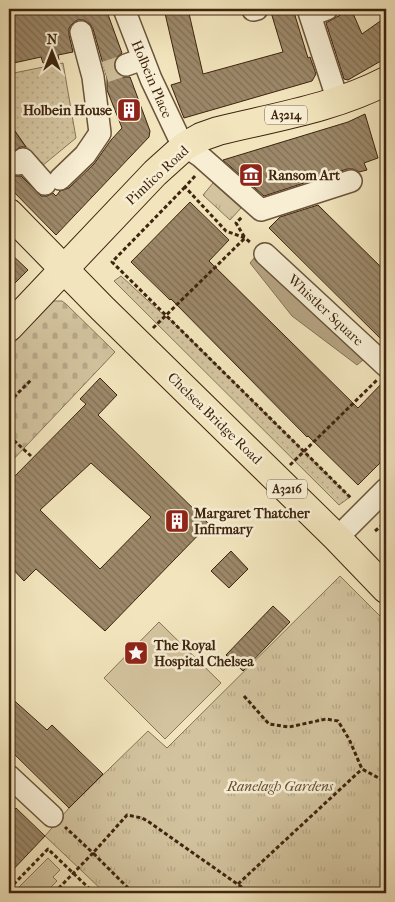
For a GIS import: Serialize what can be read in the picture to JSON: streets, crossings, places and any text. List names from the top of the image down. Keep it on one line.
{"streets":{"main road":["A3214","Pimlico Road","Chelsea Bridge Road","A3216"],"street":["Holbein Place","Whistler Square"]},"crossings":[["Holbein Place","Pimlico Road"],["Pimlico Road","Chelsea Bridge Road"],["Pimlico Road","A3216"],["Chelsea Bridge Road","A3216"]],"parks":["Ranelagh Gardens"],"places":{"building":["Holbein House","Margaret Thatcher Infirmary"],"museum":["Ransom Art"],"place":["The Royal Hospital Chelsea"]},"north":"top"}
